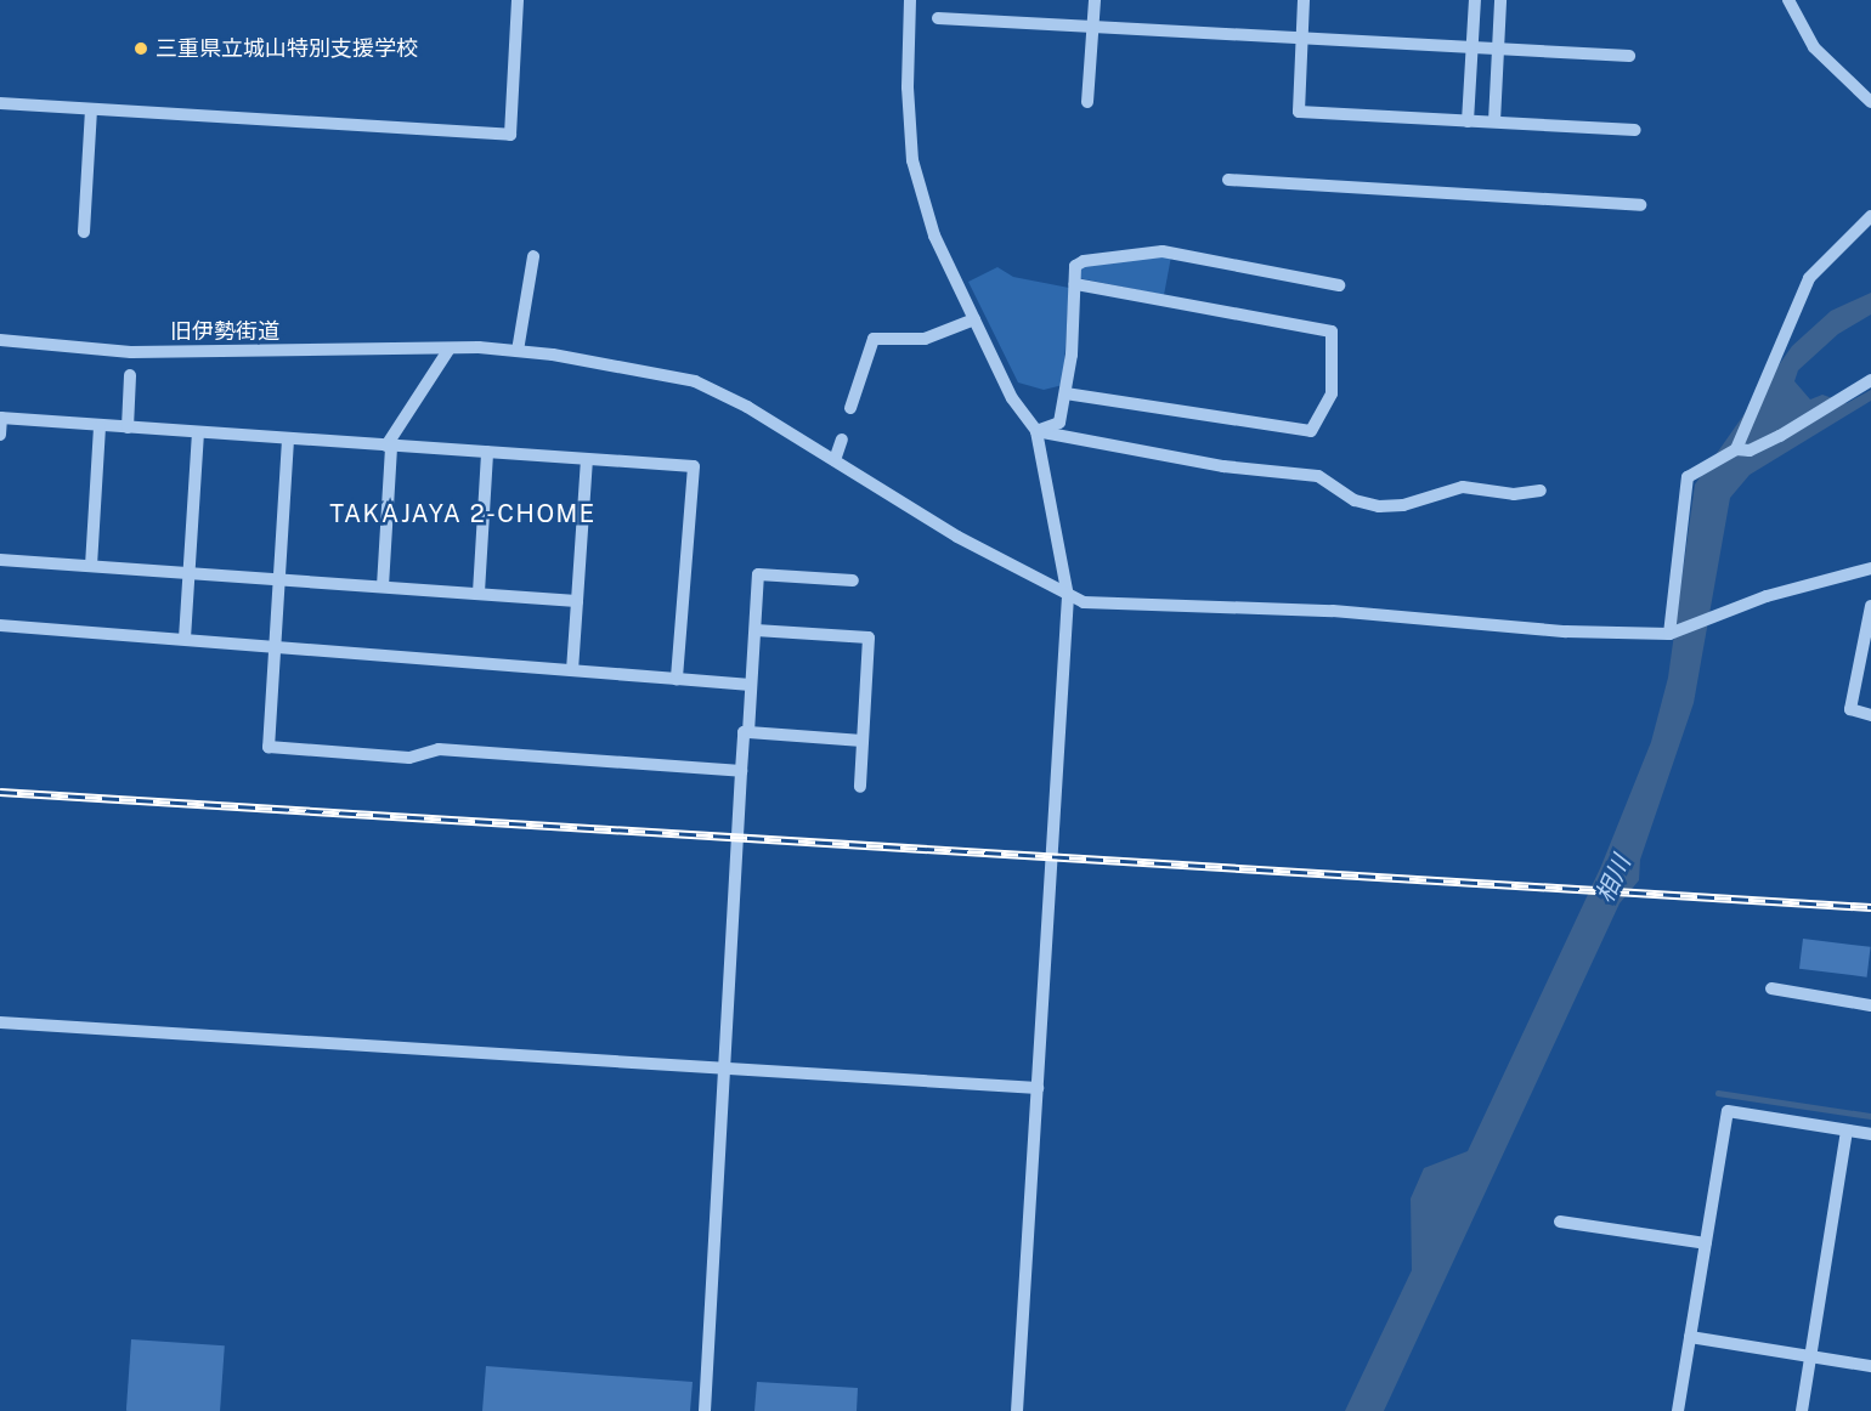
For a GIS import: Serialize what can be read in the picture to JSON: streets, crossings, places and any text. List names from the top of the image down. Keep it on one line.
{"streets":{"street":["旧伊勢街道"]},"districts":["TAKAJAYA 2-CHOME"],"water":["相川"],"places":["三重県立城山特別支援学校"]}
